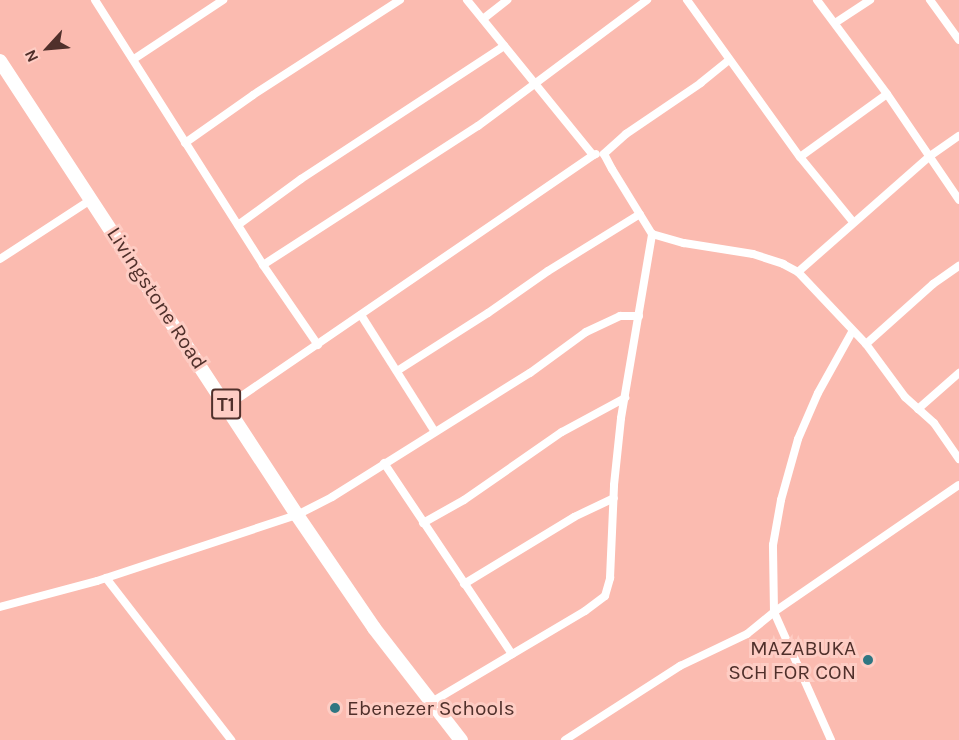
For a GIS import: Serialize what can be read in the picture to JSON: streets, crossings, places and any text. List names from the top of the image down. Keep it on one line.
{"streets":{"highway":["Livingstone Road","T1"]},"places":["MAZABUKA SCH FOR CON","Ebenezer Schools"],"north":"bottom left"}
